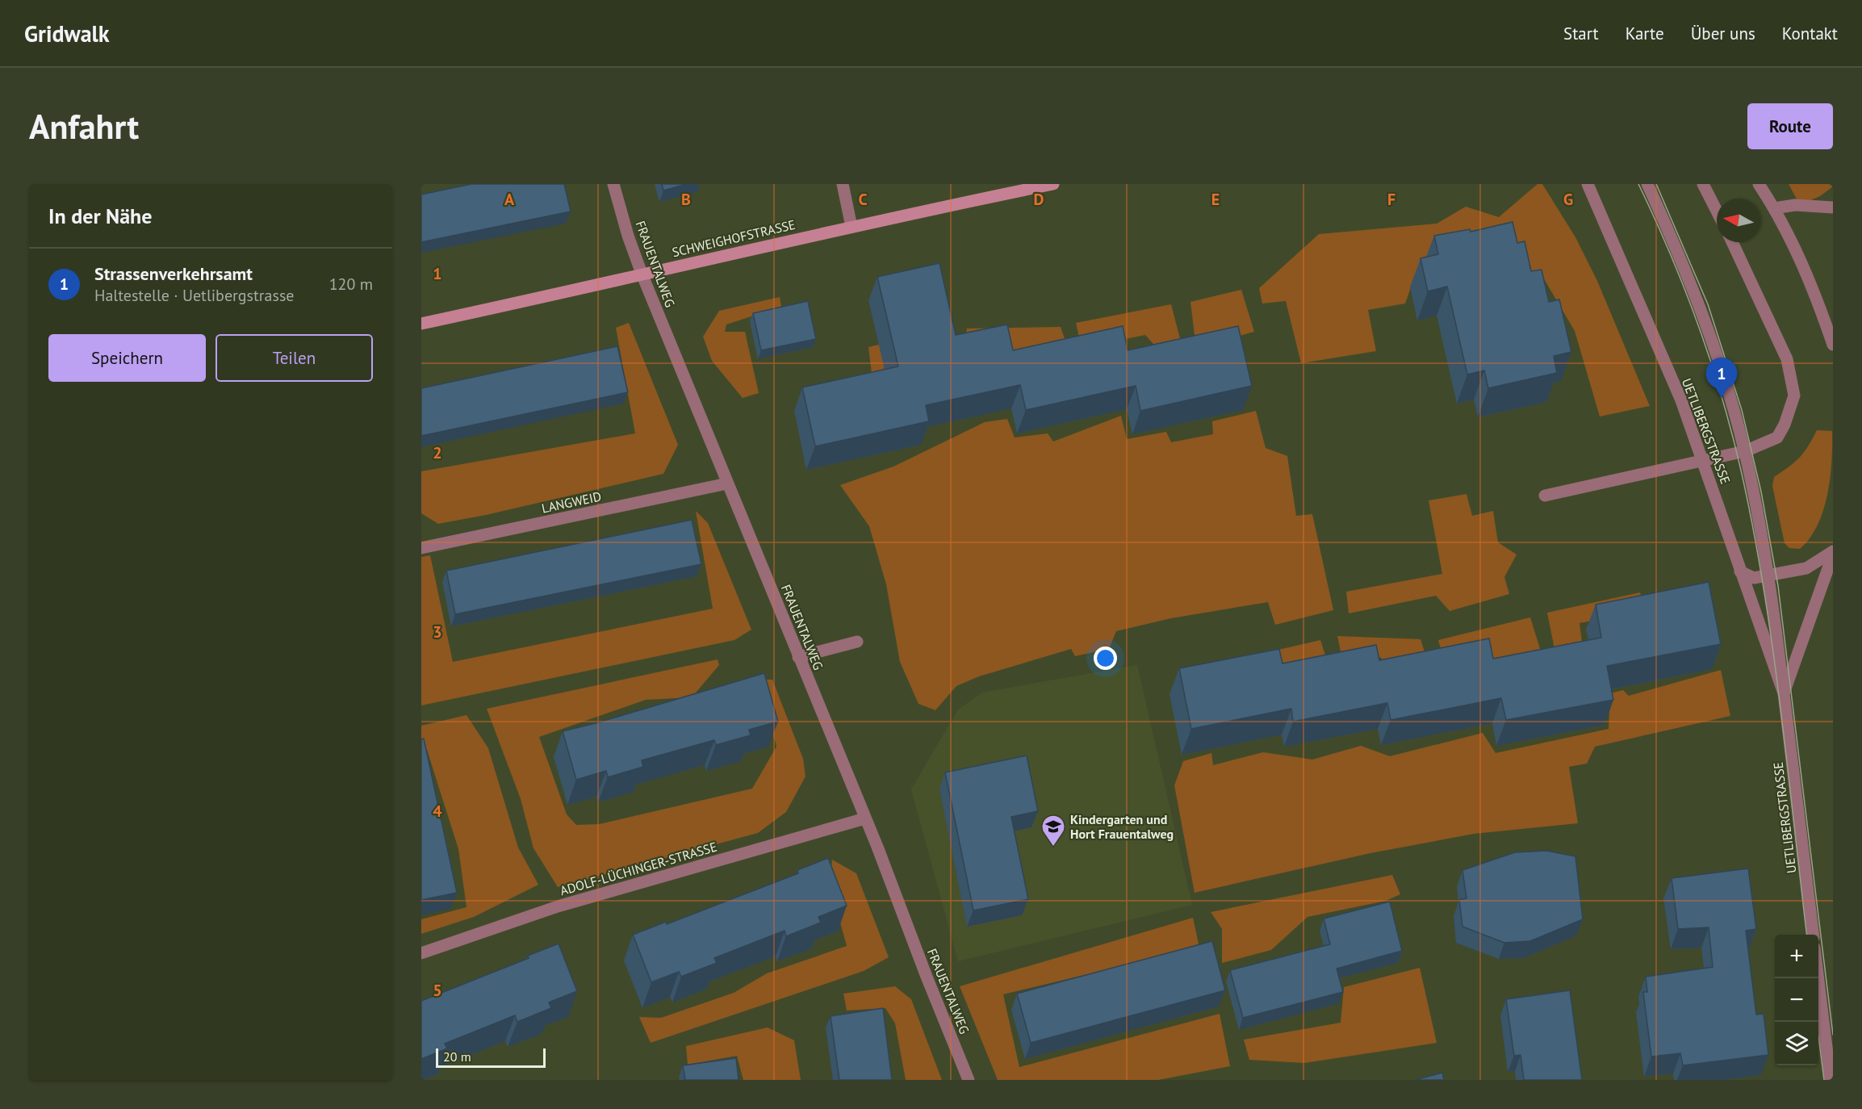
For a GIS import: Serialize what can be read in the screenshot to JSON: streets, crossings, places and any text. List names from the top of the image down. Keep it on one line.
{"streets":{"main road":["SCHWEIGHOFSTRASSE"],"street":["FRAUENTALWEG","UETLIBERGSTRASSE","LANGWEID","ADOLF-LÜCHINGER-STRASSE"]},"crossings":[["SCHWEIGHOFSTRASSE","FRAUENTALWEG"],["FRAUENTALWEG","LANGWEID"],["FRAUENTALWEG","ADOLF-LÜCHINGER-STRASSE"]],"places":{"school or university":["Kindergarten und Hort Frauentalweg"]},"scale_bar":"20 m","north":"left","page":{"header":"Gridwalk","nav":["Start","Karte","Über uns","Kontakt"],"buttons":["Route",["Speichern","Teilen"]],"title":"Anfahrt","heading":"In der Nähe","list":[{"mark":"1","name":"Strassenverkehrsamt","note":"Haltestelle · Uetlibergstrasse","value":"120 m"}],"pins":"1","map_buttons":["+","−"],"scale":"20 m"},"grid":{"columns":["A","B","C","D","E","F","G"],"rows":["1","2","3","4","5"]}}
